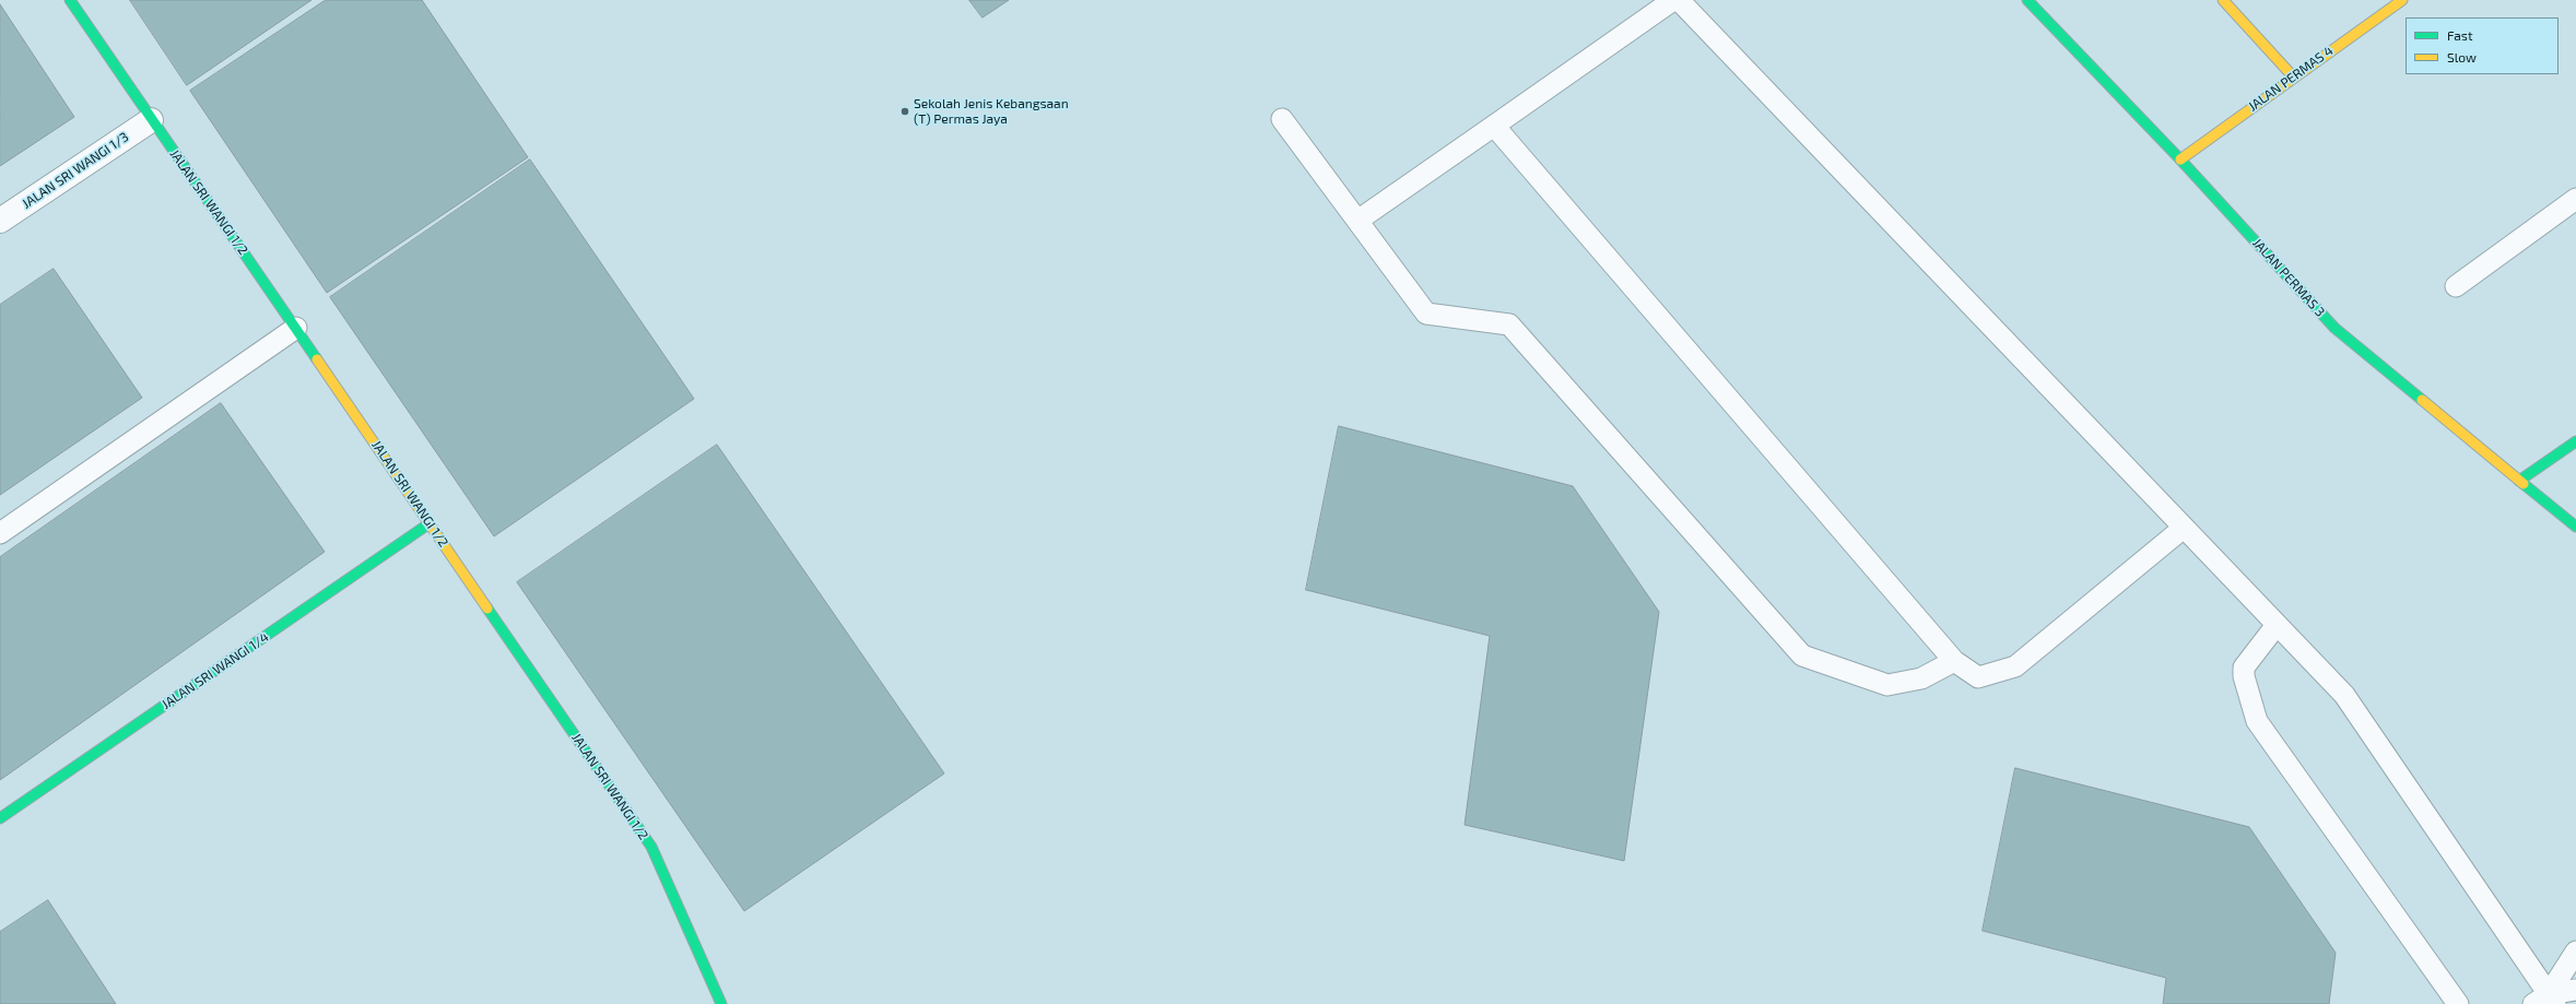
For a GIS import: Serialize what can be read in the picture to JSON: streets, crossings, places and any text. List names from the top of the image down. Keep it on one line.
{"streets":{"street":["JALAN PERMAS 4","JALAN SRI WANGI 1/3","JALAN SRI WANGI 1/2","JALAN PERMAS 3","JALAN SRI WANGI 1/4"]},"crossings":[["JALAN PERMAS 4","JALAN PERMAS 3"],["JALAN SRI WANGI 1/3","JALAN SRI WANGI 1/2"],["JALAN SRI WANGI 1/2","JALAN SRI WANGI 1/4"]],"places":["Sekolah Jenis Kebangsaan (T) Permas Jaya"],"legend":["Fast","Slow"]}
